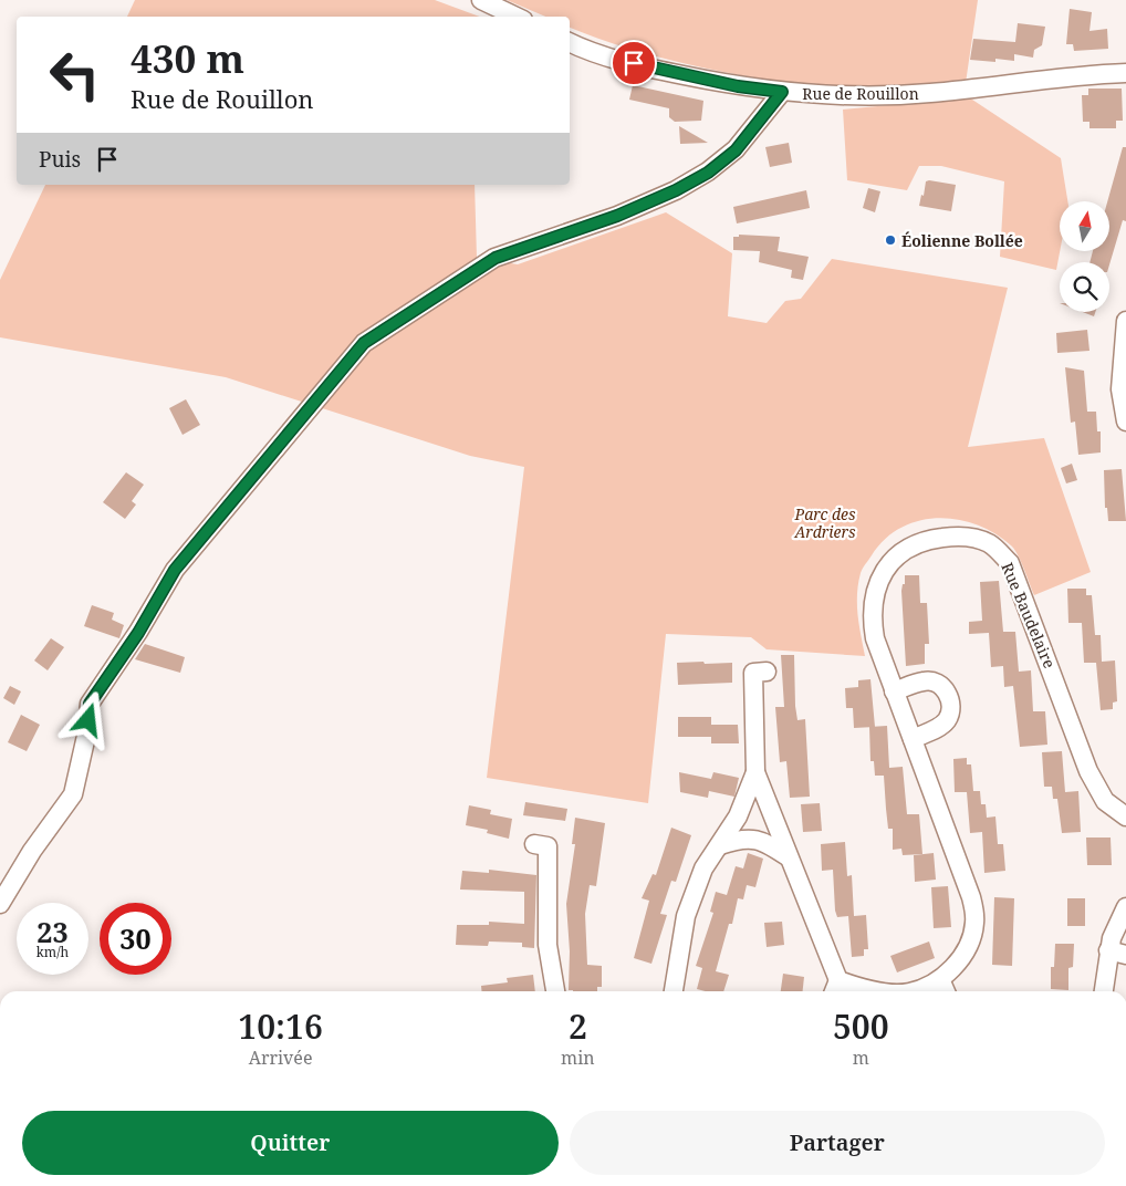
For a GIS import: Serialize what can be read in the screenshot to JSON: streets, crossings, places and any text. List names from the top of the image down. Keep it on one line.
{"streets":{"street":["Rue de Rouillon","Rue Baudelaire"]},"parks":["Parc des Ardriers"],"places":["Éolienne Bollée"],"north":"top","page":{"turn":["430 m","Rue de Rouillon"],"then":"Puis","speed":"23 km/h","limit":"30","eta":["10:16","Arrivée","2","min","500","m"],"buttons":["Quitter","Partager"]}}
